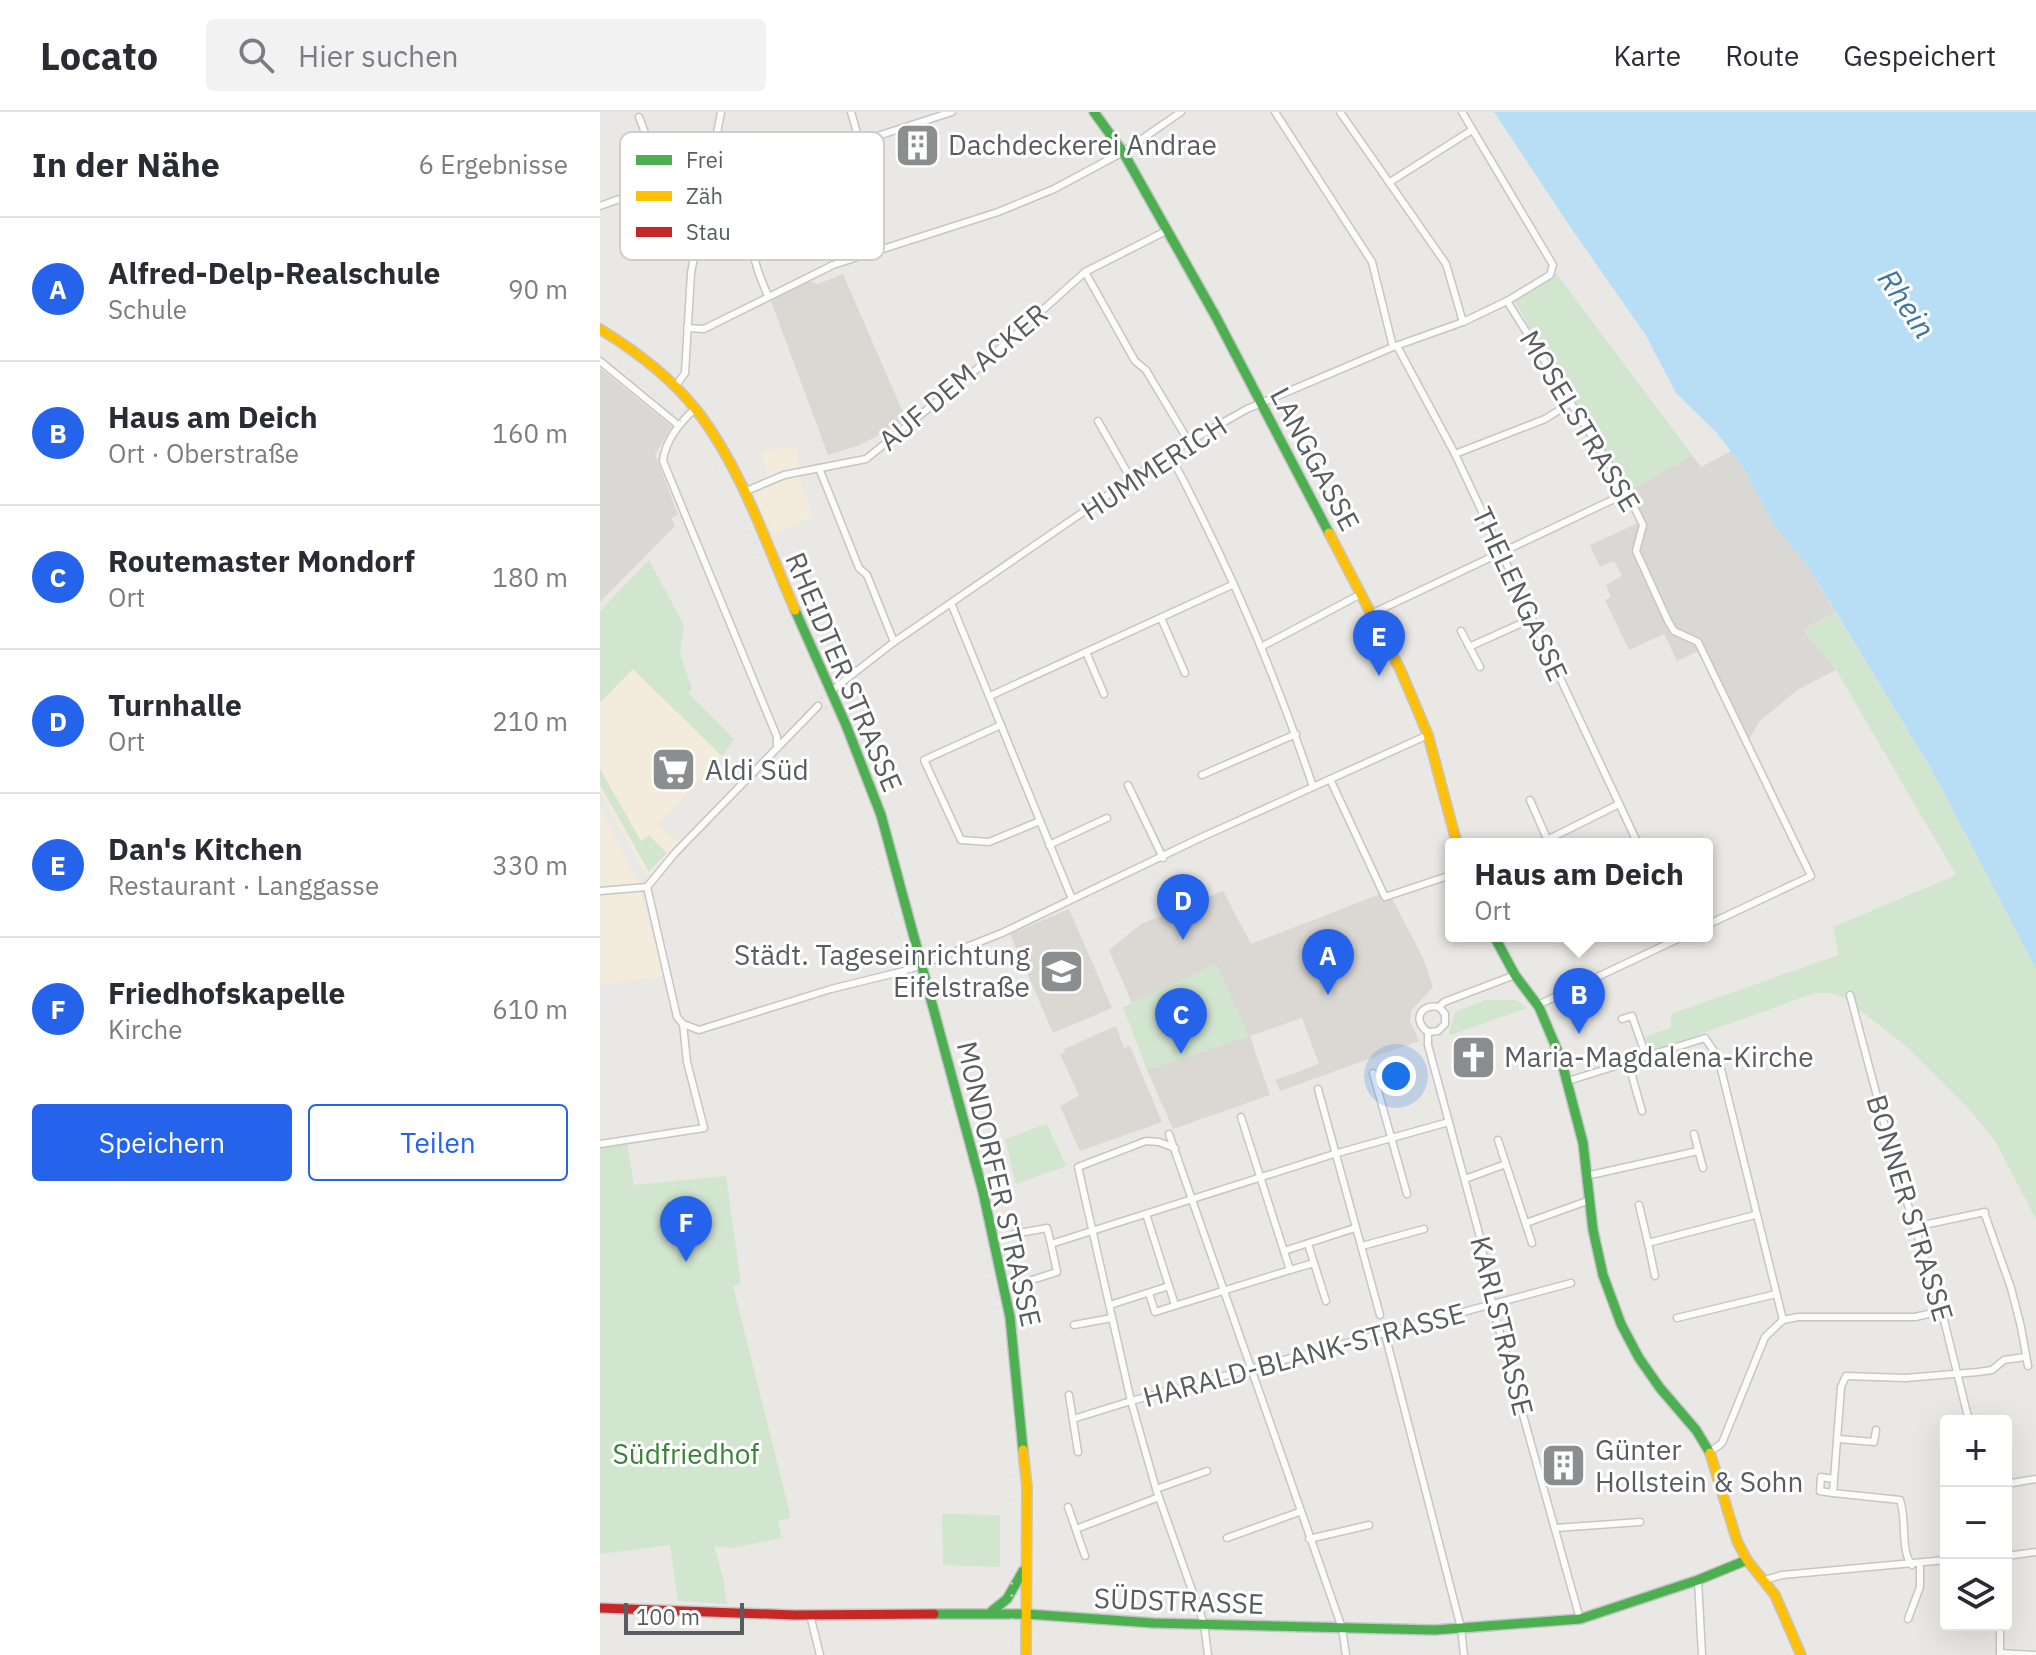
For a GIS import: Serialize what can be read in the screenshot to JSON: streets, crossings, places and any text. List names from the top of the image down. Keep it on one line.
{"streets":{"street":["AUF DEM ACKER","MOSELSTRASSE","LANGGASSE","HUMMERICH","THELENGASSE","RHEIDTER STRASSE","MONDORFER STRASSE","BONNER STRASSE","KARLSTRASSE","HARALD-BLANK-STRASSE","SÜDSTRASSE"]},"crossings":[["AUF DEM ACKER","LANGGASSE"],["AUF DEM ACKER","RHEIDTER STRASSE"],["MOSELSTRASSE","HUMMERICH"],["LANGGASSE","HUMMERICH"],["HUMMERICH","THELENGASSE"],["HUMMERICH","RHEIDTER STRASSE"],["RHEIDTER STRASSE","MONDORFER STRASSE"],["MONDORFER STRASSE","SÜDSTRASSE"],["KARLSTRASSE","HARALD-BLANK-STRASSE"],["KARLSTRASSE","SÜDSTRASSE"]],"water":["Rhein"],"parks":["Südfriedhof"],"places":{"building":["Dachdeckerei Andrae","Günter Hollstein & Sohn"],"supermarket":["Aldi Süd"],"school or university":["Städt. Tageseinrichtung Eifelstraße"],"church":["Maria-Magdalena-Kirche"]},"legend":["Frei","Zäh","Stau"],"scale_bar":"100 m","page":{"header":"Locato","search":"Hier suchen","nav":["Karte","Route","Gespeichert"],"heading":["In der Nähe","6 Ergebnisse"],"list":[{"mark":"A","name":"Alfred-Delp-Realschule","note":"Schule","value":"90 m"},{"mark":"B","name":"Haus am Deich","note":"Ort · Oberstraße","value":"160 m"},{"mark":"C","name":"Routemaster Mondorf","note":"Ort","value":"180 m"},{"mark":"D","name":"Turnhalle","note":"Ort","value":"210 m"},{"mark":"E","name":"Dan's Kitchen","note":"Restaurant · Langgasse","value":"330 m"},{"mark":"F","name":"Friedhofskapelle","note":"Kirche","value":"610 m"}],"pins":["E","D","A","B","C","F"],"popup":["Haus am Deich","Ort"],"buttons":["Speichern","Teilen"],"map_buttons":["+","−"],"scale":"100 m"}}
